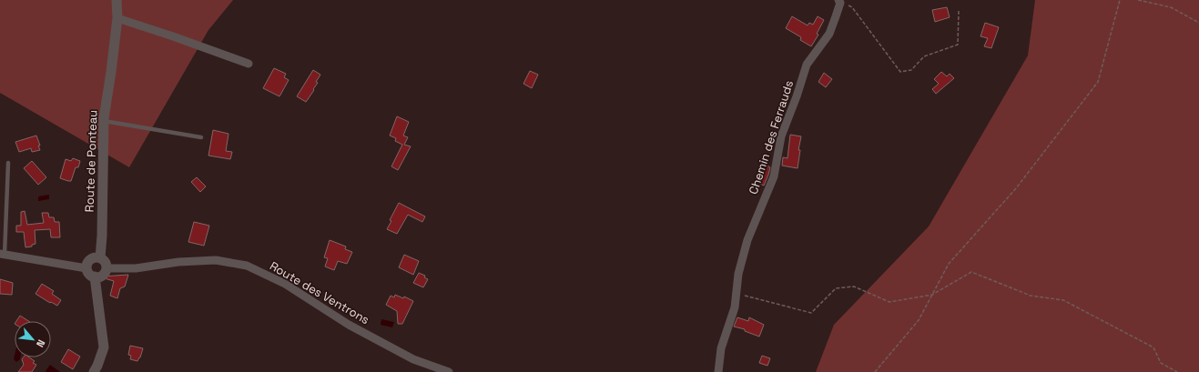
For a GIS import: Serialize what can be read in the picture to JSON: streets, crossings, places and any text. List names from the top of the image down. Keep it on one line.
{"streets":{"street":["Chemin des Ferrauds","Route de Ponteau","Route des Ventrons"]},"crossings":[["Route de Ponteau","Route des Ventrons"]],"north":"bottom right"}
